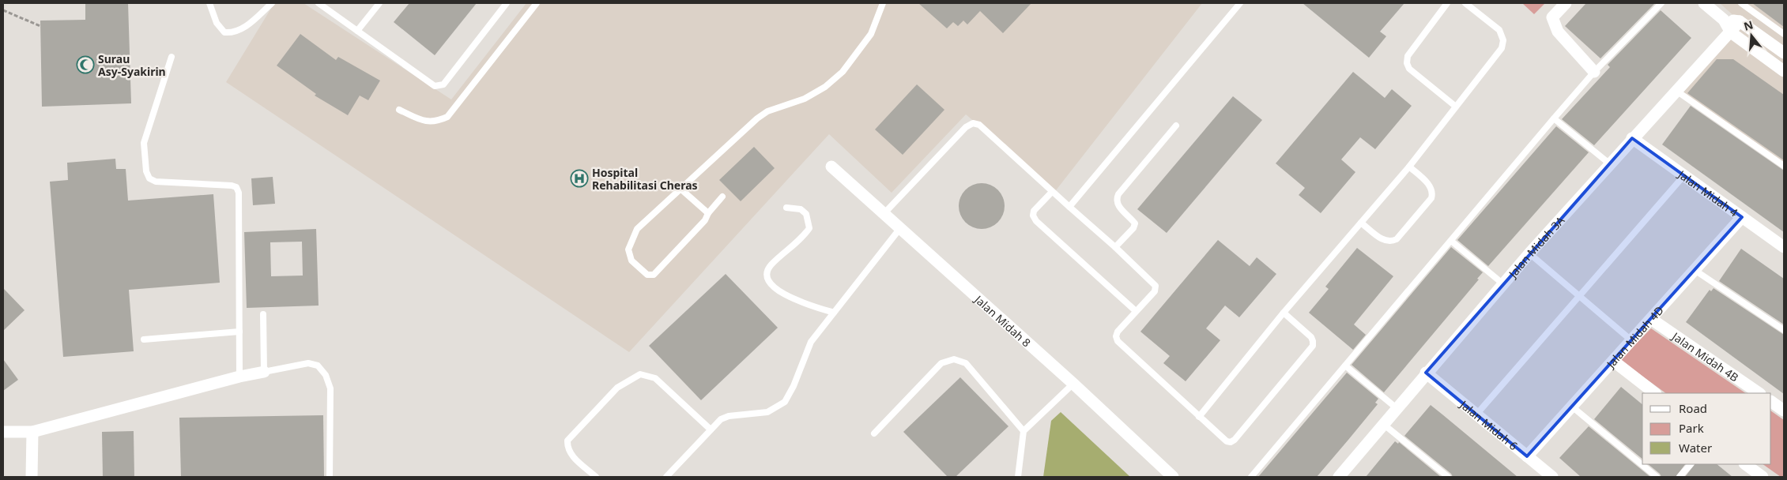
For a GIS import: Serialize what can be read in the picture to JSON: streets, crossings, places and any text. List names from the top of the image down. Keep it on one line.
{"streets":{"street":["Jalan Midah 4","Jalan Midah 3A","Jalan Midah 8","Jalan Midah 4D","Jalan Midah 4B","Jalan Midah 6"]},"crossings":[["Jalan Midah 4","Jalan Midah 3A"],["Jalan Midah 4","Jalan Midah 4D"],["Jalan Midah 3A","Jalan Midah 6"],["Jalan Midah 4D","Jalan Midah 4B"],["Jalan Midah 4D","Jalan Midah 6"]],"places":{"mosque":["Surau Asy-Syakirin"],"hospital":["Hospital Rehabilitasi Cheras"]},"legend":["Road","Park","Water"],"north":"top"}
